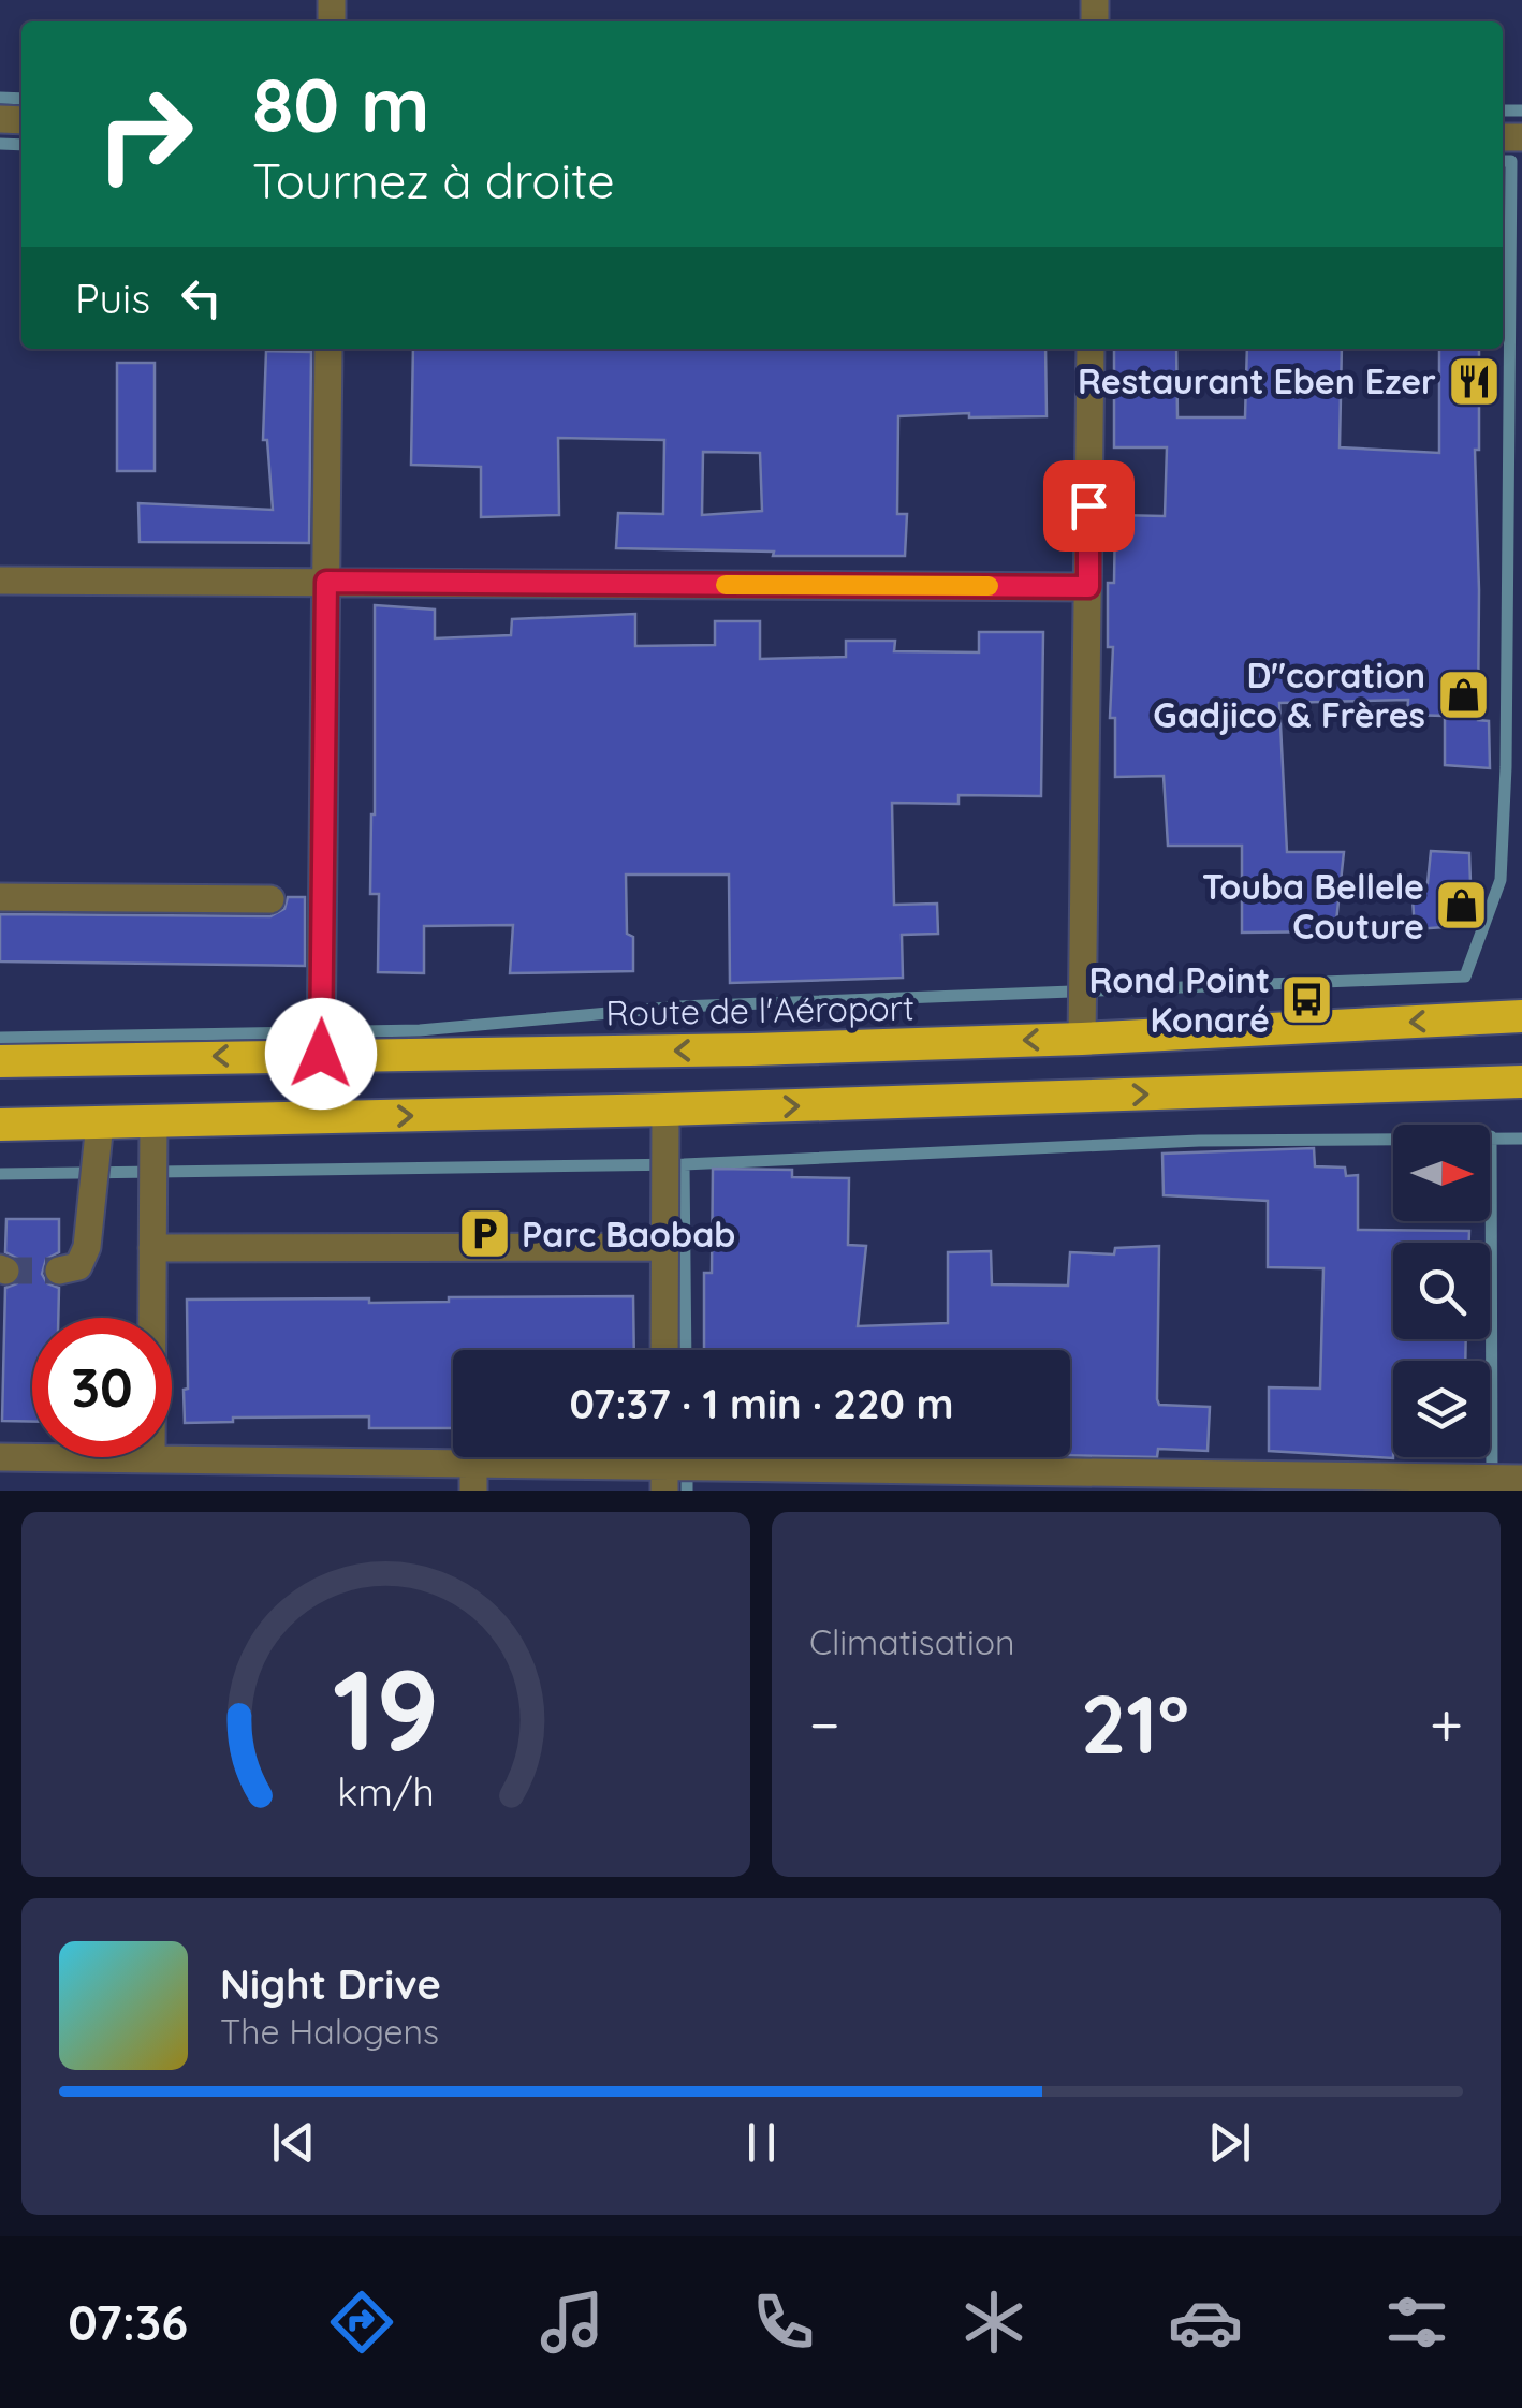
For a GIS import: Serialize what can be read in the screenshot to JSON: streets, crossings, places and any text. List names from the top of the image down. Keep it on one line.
{"streets":{"highway":["Route de l'Aéroport"]},"places":{"restaurant":["Restaurant Eben Ezer"],"shop":["D\"coration Gadjico & Frères","Touba Bellele Couture"],"bus stop":["Rond Point Konaré"],"parking":["Parc Baobab"]},"north":"right","page":{"turn":["80 m","Tournez à droite"],"then":"Puis","limit":"30","trip":"07:37 · 1 min · 220 m","tile":"Climatisation","heat":["−","21°","+"],"song":["Night Drive","The Halogens"],"tabs":"07:36","gauge":["19","km/h"]}}
